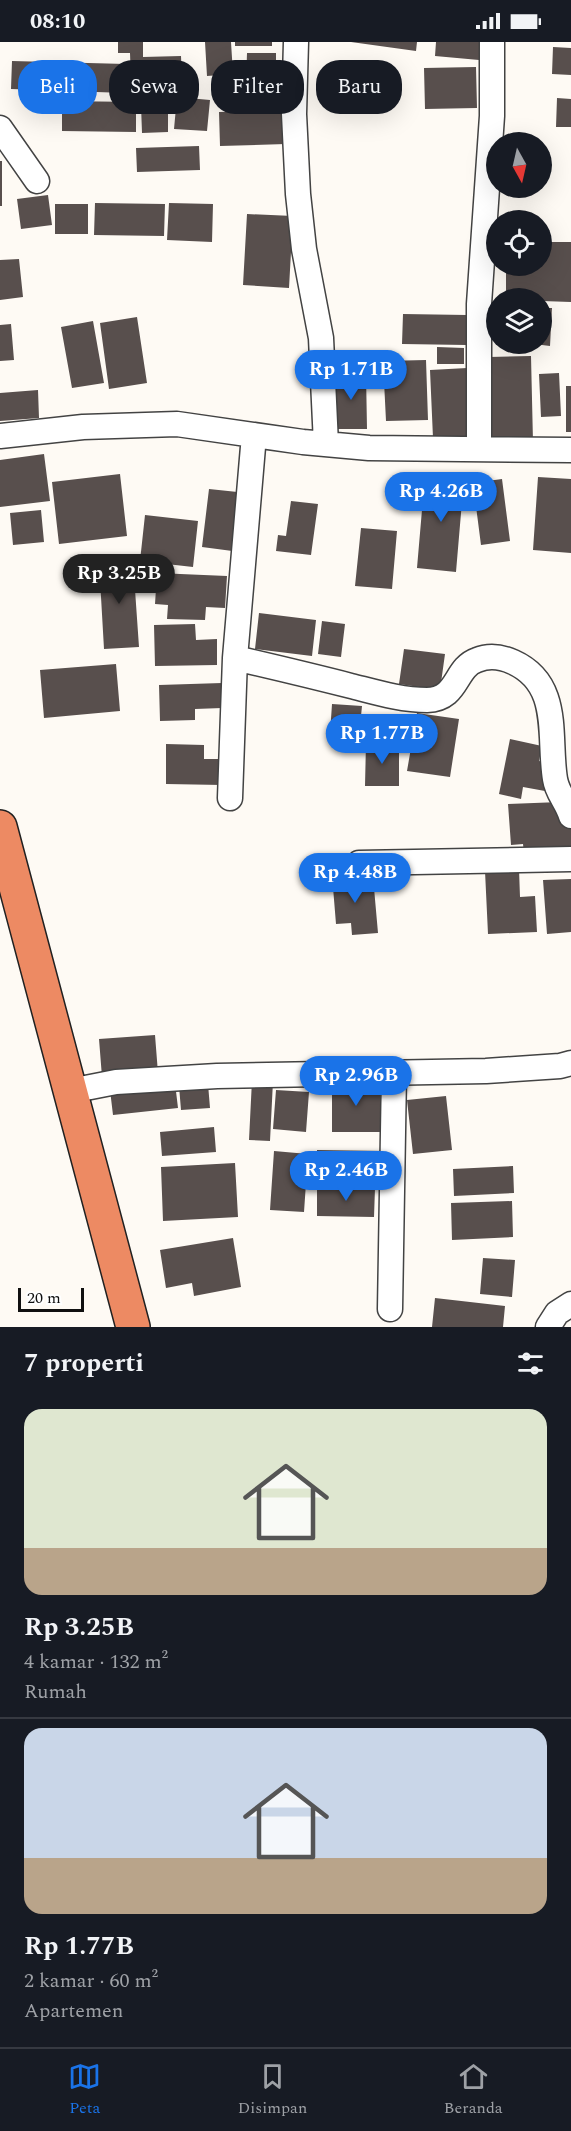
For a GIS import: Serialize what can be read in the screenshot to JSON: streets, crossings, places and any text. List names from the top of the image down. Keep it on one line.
{"scale_bar":"20 m","north":"bottom","page":{"status":"08:10","chip":["Beli","Sewa","Filter","Baru"],"price":["Rp 1.71B","Rp 4.26B","Rp 3.25B","Rp 1.77B","Rp 4.48B","Rp 2.96B","Rp 2.46B"],"scale":"20 m","heading":"7 properti","list":[{"name":"Rp 3.25B","note":"4 kamar · 132 m² · Rumah"},{"name":"Rp 1.77B","note":"2 kamar · 60 m² · Apartemen"}],"tabs":["Peta","Disimpan","Beranda"]}}
